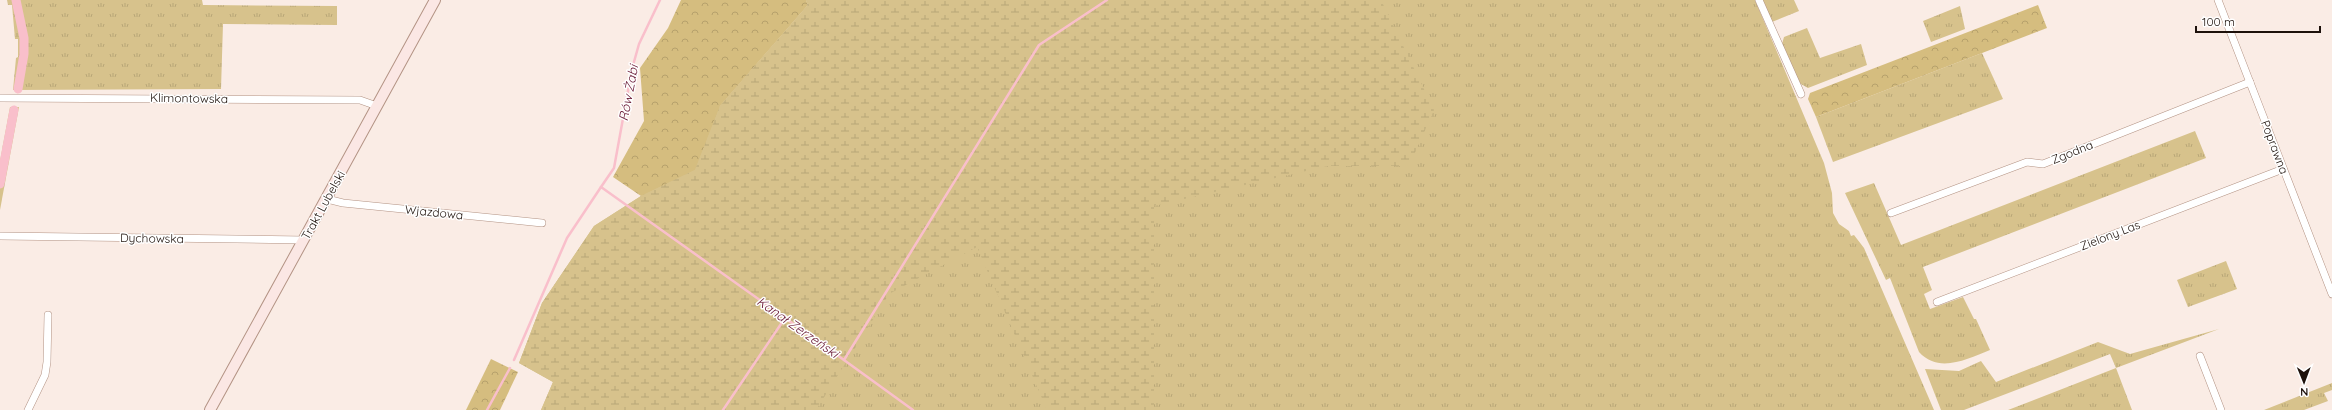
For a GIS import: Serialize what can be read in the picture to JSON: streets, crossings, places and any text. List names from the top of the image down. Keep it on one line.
{"streets":{"street":["Klimontowska","Poprawna","Zgodna","Trakt Lubelski","Wjazdowa","Zielony Las","Dychowska"]},"crossings":[["Klimontowska","Trakt Lubelski"],["Poprawna","Zgodna"],["Poprawna","Zielony Las"],["Trakt Lubelski","Wjazdowa"],["Trakt Lubelski","Dychowska"]],"water":["Rów Żabi","Kanał Zerzeński"],"scale_bar":"100 m","north":"bottom"}
